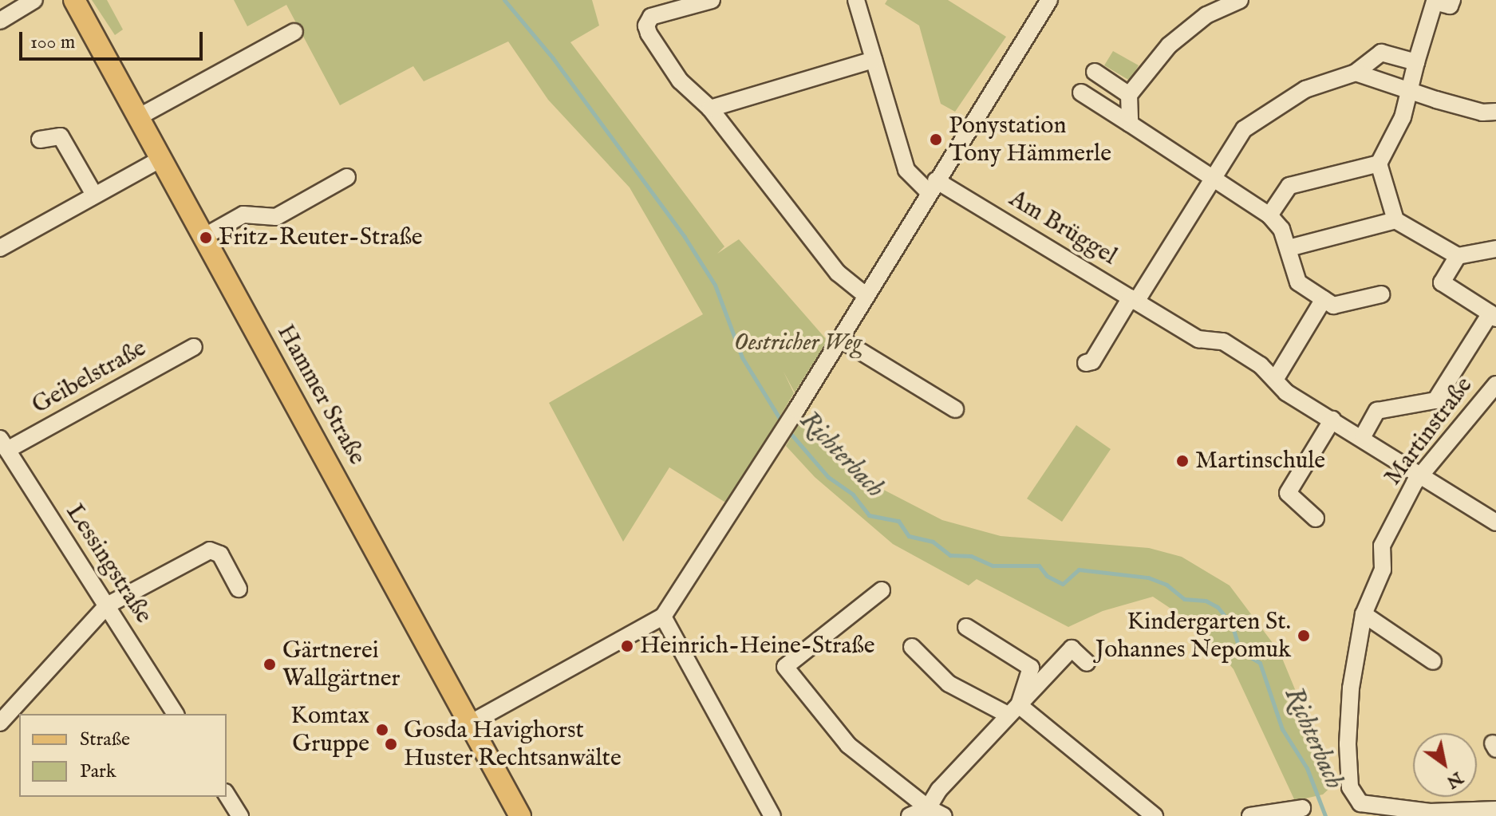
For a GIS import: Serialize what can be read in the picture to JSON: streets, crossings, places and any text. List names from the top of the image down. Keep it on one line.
{"streets":{"main road":["Hammer Straße"],"street":["Am Brüggel","Geibelstraße","Martinstraße","Lessingstraße"]},"crossings":[["Am Brüggel","Martinstraße"],["Geibelstraße","Lessingstraße"]],"water":["Richterbach"],"parks":["Oestricher Weg"],"places":["Ponystation Tony Hämmerle","Fritz-Reuter-Straße","Martinschule","Kindergarten St. Johannes Nepomuk","Heinrich-Heine-Straße","Gärtnerei Wallgärtner","Komtax Gruppe","Gosda Havighorst Huster Rechtsanwälte"],"legend":["Straße","Park"],"scale_bar":"100 m","north":"bottom right"}
